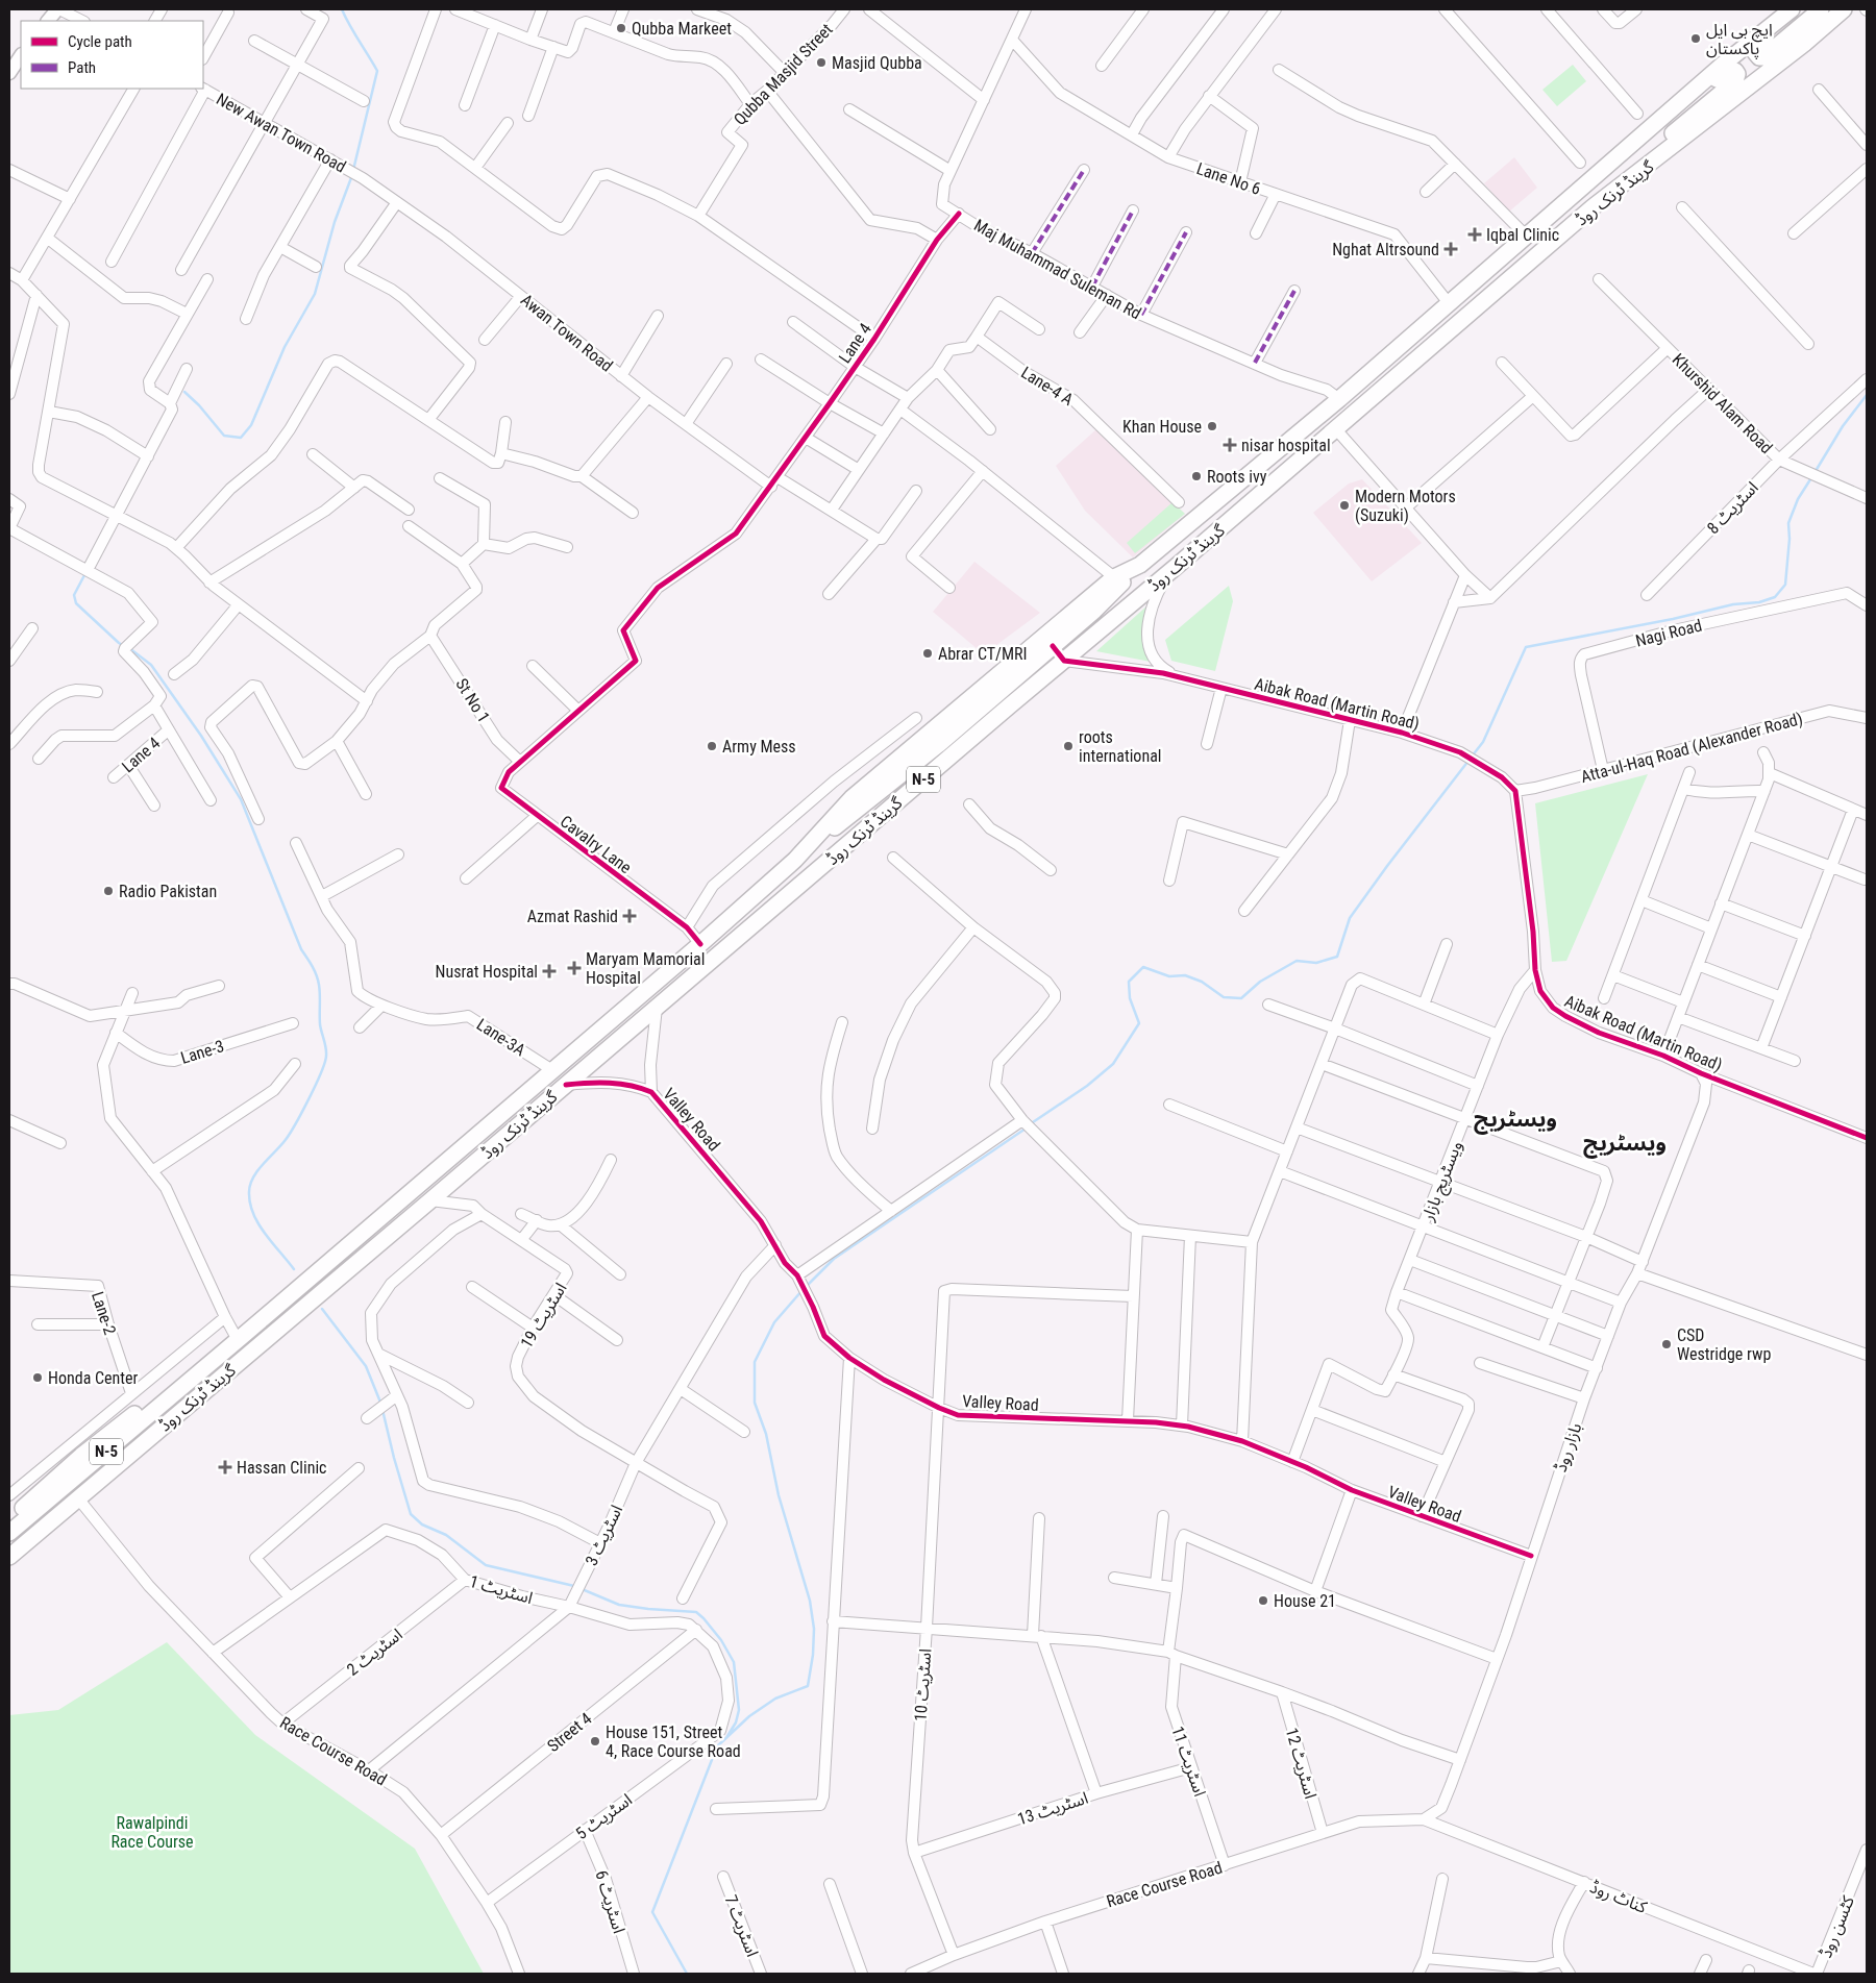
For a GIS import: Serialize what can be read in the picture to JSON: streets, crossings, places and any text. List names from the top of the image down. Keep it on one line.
{"streets":{"highway":["گرینڈ ٹرنک روڈ","N-5"],"street":["Qubba Masjid Street","New Awan Town Road","Lane No 6","Maj Muhammad Suleman Rd","Awan Town Road","Lane 4","Lane-4 A","Khurshid Alam Road","اسٹریٹ 8","Nagi Road","St No 1","Aibak Road (Martin Road)","Atta-ul-Haq Road (Alexander Road)","Cavalry Lane","Lane-3A","Lane-3","Valley Road","ویسٹریج بازار","Lane-2","اسٹریٹ 19","بازار روڈ","اسٹریٹ 3","اسٹریٹ 1","اسٹریٹ 2","اسٹریٹ 10","Street 4","Race Course Road","اسٹریٹ 11","اسٹریٹ 12","اسٹریٹ 13","اسٹریٹ 5","کناٹ روڈ","اسٹریٹ 6","اسٹریٹ 7","کٹسن روڈ"]},"crossings":[["New Awan Town Road","Awan Town Road"],["Lane No 6","گرینڈ ٹرنک روڈ"],["Lane No 6","Maj Muhammad Suleman Rd"],["گرینڈ ٹرنک روڈ","Maj Muhammad Suleman Rd"],["گرینڈ ٹرنک روڈ","Aibak Road (Martin Road)"],["گرینڈ ٹرنک روڈ","Cavalry Lane"],["گرینڈ ٹرنک روڈ","Lane-3A"],["گرینڈ ٹرنک روڈ","Valley Road"],["گرینڈ ٹرنک روڈ","اسٹریٹ 19"],["گرینڈ ٹرنک روڈ","Race Course Road"],["Maj Muhammad Suleman Rd","Lane 4"],["Awan Town Road","Lane 4"],["Khurshid Alam Road","اسٹریٹ 8"],["Nagi Road","Atta-ul-Haq Road (Alexander Road)"],["St No 1","Cavalry Lane"],["Aibak Road (Martin Road)","Atta-ul-Haq Road (Alexander Road)"],["Aibak Road (Martin Road)","ویسٹریج بازار"],["Aibak Road (Martin Road)","بازار روڈ"],["Valley Road","بازار روڈ"],["Valley Road","اسٹریٹ 3"],["Valley Road","اسٹریٹ 10"],["اسٹریٹ 19","اسٹریٹ 3"],["بازار روڈ","Race Course Road"],["بازار روڈ","کناٹ روڈ"],["اسٹریٹ 3","اسٹریٹ 1"],["اسٹریٹ 3","Race Course Road"],["اسٹریٹ 1","اسٹریٹ 2"],["اسٹریٹ 1","Street 4"],["اسٹریٹ 1","Race Course Road"],["اسٹریٹ 1","اسٹریٹ 5"],["اسٹریٹ 2","Race Course Road"],["اسٹریٹ 10","Race Course Road"],["اسٹریٹ 10","اسٹریٹ 13"],["Street 4","Race Course Road"],["Street 4","اسٹریٹ 5"],["Race Course Road","اسٹریٹ 11"],["Race Course Road","اسٹریٹ 12"],["Race Course Road","اسٹریٹ 5"],["Race Course Road","کناٹ روڈ"],["اسٹریٹ 11","اسٹریٹ 13"],["اسٹریٹ 5","اسٹریٹ 6"]],"districts":["ویسٹریج","ویسٹریج"],"parks":["Rawalpindi Race Course"],"places":{"other":["Qubba Markeet","ایچ بی ایل پاکستان","Masjid Qubba","Khan House","Roots ivy","Modern Motors (Suzuki)","Abrar CT/MRI","Army Mess","roots international","Radio Pakistan","CSD Westridge rwp","Honda Center","House 21","House 151, Street 4, Race Course Road"],"health":["Iqbal Clinic","Nghat Altrsound","nisar hospital","Azmat Rashid","Maryam Mamorial Hospital","Nusrat Hospital","Hassan Clinic"]},"legend":["Cycle path","Path"]}
